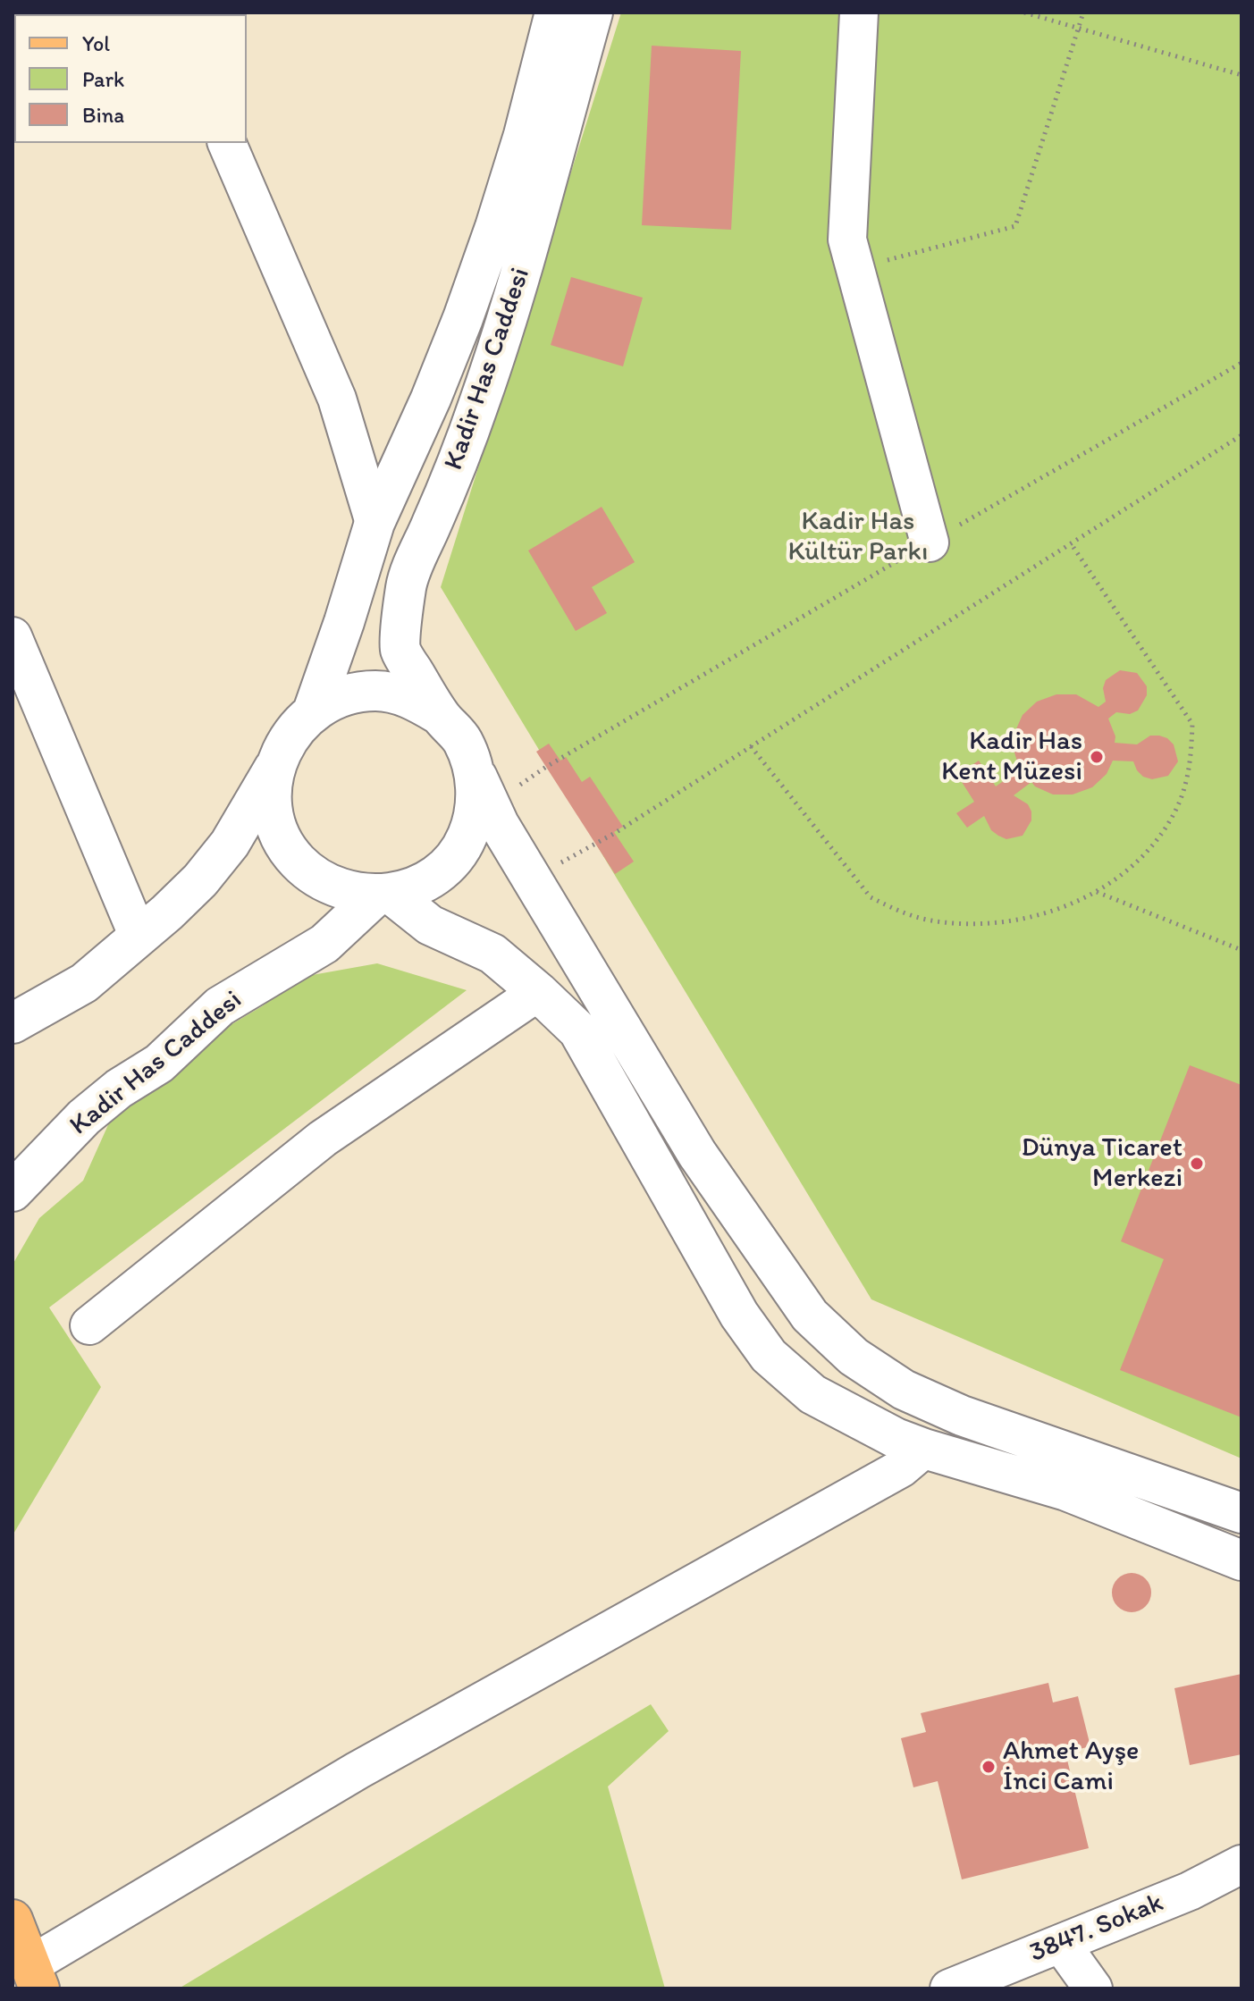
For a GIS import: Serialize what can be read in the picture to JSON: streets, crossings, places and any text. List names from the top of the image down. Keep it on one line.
{"streets":{"street":["Kadir Has Caddesi","3847. Sokak"]},"parks":["Kadir Has Kültür Parkı"],"places":["Kadir Has Kent Müzesi","Dünya Ticaret Merkezi","Ahmet Ayşe İnci Cami"],"legend":["Yol","Park","Bina"]}
